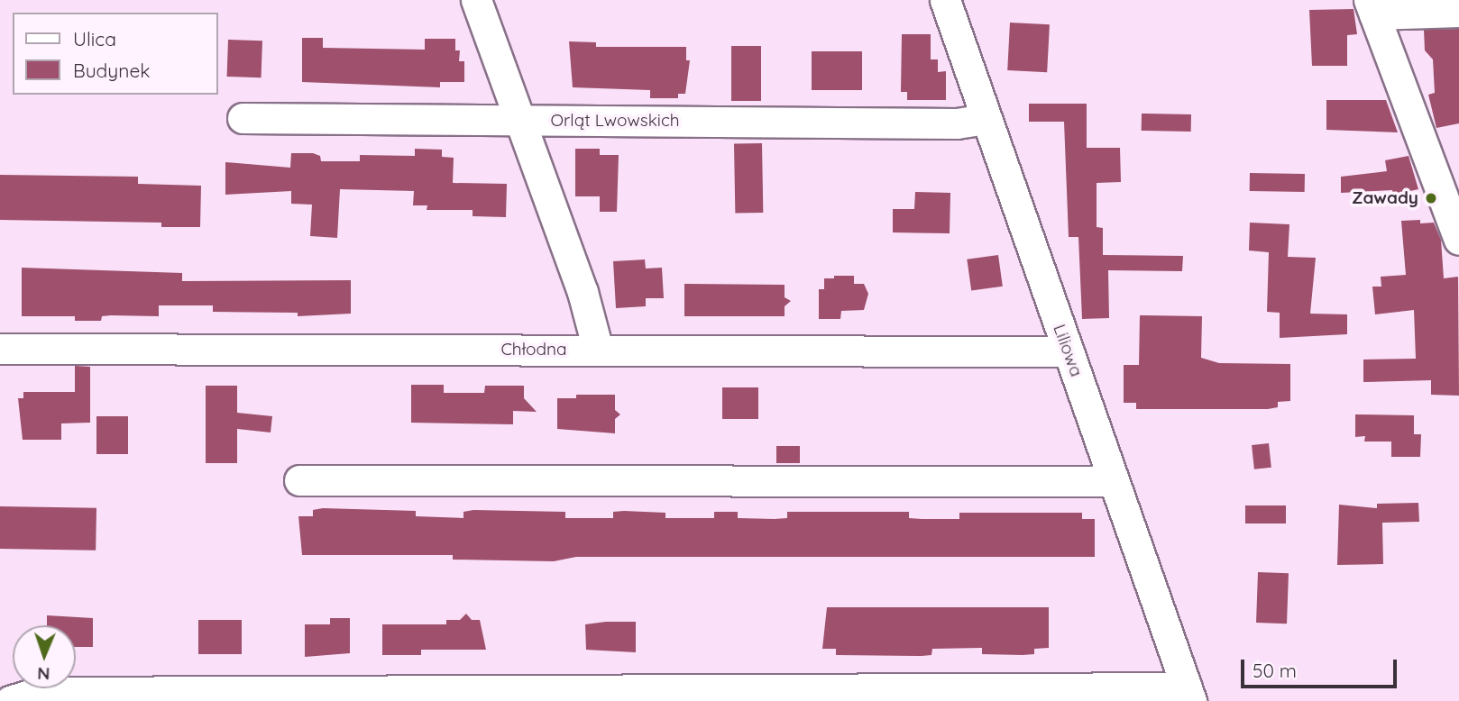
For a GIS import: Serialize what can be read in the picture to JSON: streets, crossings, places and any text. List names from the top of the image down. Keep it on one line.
{"streets":{"street":["Orląt Lwowskich","Chłodna","Liliowa"]},"crossings":[["Orląt Lwowskich","Liliowa"],["Chłodna","Liliowa"]],"places":["Zawady"],"legend":["Ulica","Budynek"],"scale_bar":"50 m","north":"bottom"}
